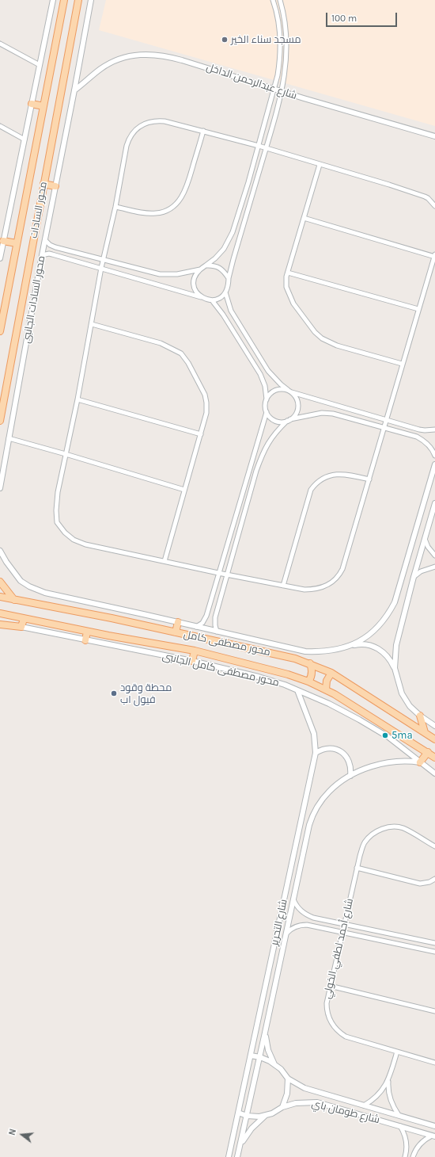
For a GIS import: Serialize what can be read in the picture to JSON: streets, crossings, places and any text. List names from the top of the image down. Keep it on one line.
{"streets":{"main road":["محور السادات","محور مصطفى كامل"],"street":["شارع عبدالرحمن الداخل","محور السادات الجانبى","محور مصطفى كامل الجانبى","شارع التحرير","شارع أحمد لطفي الخولي","شارع طومان باي"]},"crossings":[["شارع عبدالرحمن الداخل","محور السادات الجانبى"],["محور مصطفى كامل الجانبى","شارع التحرير"],["شارع التحرير","شارع طومان باي"]],"places":["مسجد سناء الخير","محطة وقود فيول اب","5ma"],"scale_bar":"100 m","north":"left"}
